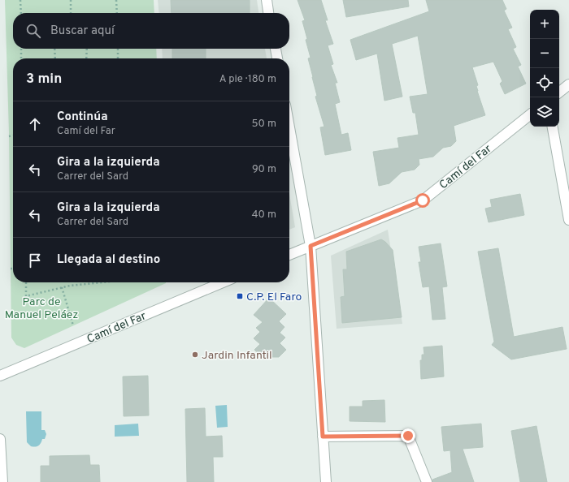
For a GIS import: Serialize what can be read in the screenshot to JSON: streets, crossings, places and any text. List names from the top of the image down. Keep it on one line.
{"streets":{"street":["Camí del Far"]},"parks":["Parc de Manuel Peláez"],"places":{"transit":["C.P. El Faro"],"other":["Jardin Infantil"]},"page":{"map_buttons":["+","−"],"search":"Buscar aquí","heading":["3 min","A pie · 180 m"],"list":[["Continúa","Camí del Far","50 m"],["Gira a la izquierda","Carrer del Sard","90 m"],["Gira a la izquierda","Carrer del Sard","40 m"],"Llegada al destino"]}}
